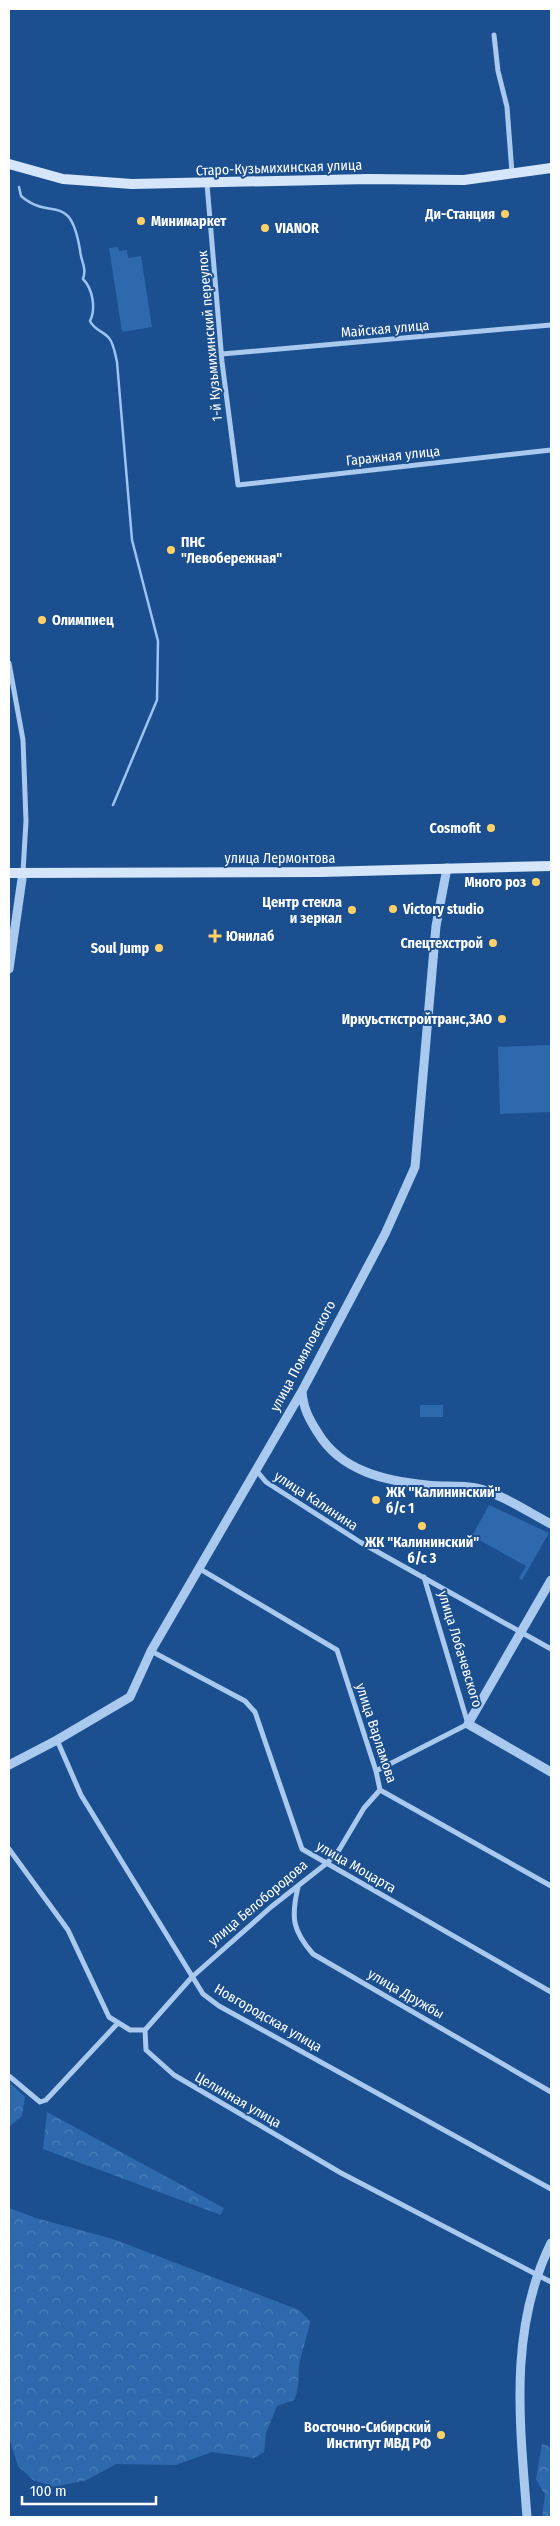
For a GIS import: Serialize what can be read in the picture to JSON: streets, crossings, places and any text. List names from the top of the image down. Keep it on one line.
{"streets":{"main road":["Старо-Кузьмихинская улица","улица Лермонтова"],"street":["Майская улица","1-й Кузьмихинский переулок","Гаражная улица","улица Помяловского","улица Калинина","улица Лобачевского","улица Варламова","улица Моцарта","улица Белобородова","улица Дружбы","Новгородская улица","Целинная улица"]},"crossings":[["Старо-Кузьмихинская улица","1-й Кузьмихинский переулок"],["Майская улица","1-й Кузьмихинский переулок"],["1-й Кузьмихинский переулок","Гаражная улица"],["улица Лермонтова","улица Помяловского"],["улица Помяловского","улица Калинина"],["улица Помяловского","улица Варламова"],["улица Помяловского","улица Моцарта"],["улица Помяловского","Новгородская улица"],["улица Калинина","улица Лобачевского"],["улица Варламова","улица Белобородова"],["улица Моцарта","улица Белобородова"],["улица Белобородова","улица Дружбы"],["улица Белобородова","Новгородская улица"],["улица Белобородова","Целинная улица"]],"places":{"other":["Ди-Станция","Минимаркет","VIANOR","ПНС \"Левобережная\"","Олимпиец","Cosmofit","Много роз","Victory studio","Центр стекла и зеркал","Спецтехстрой","Soul Jump","Иркуьсткстройтранс,ЗАО","ЖК \"Калининский\" б/с 1","ЖК \"Калининский\" б/с 3","Восточно-Сибирский Институт МВД РФ"],"health":["Юнилаб"]},"scale_bar":"100 m"}
